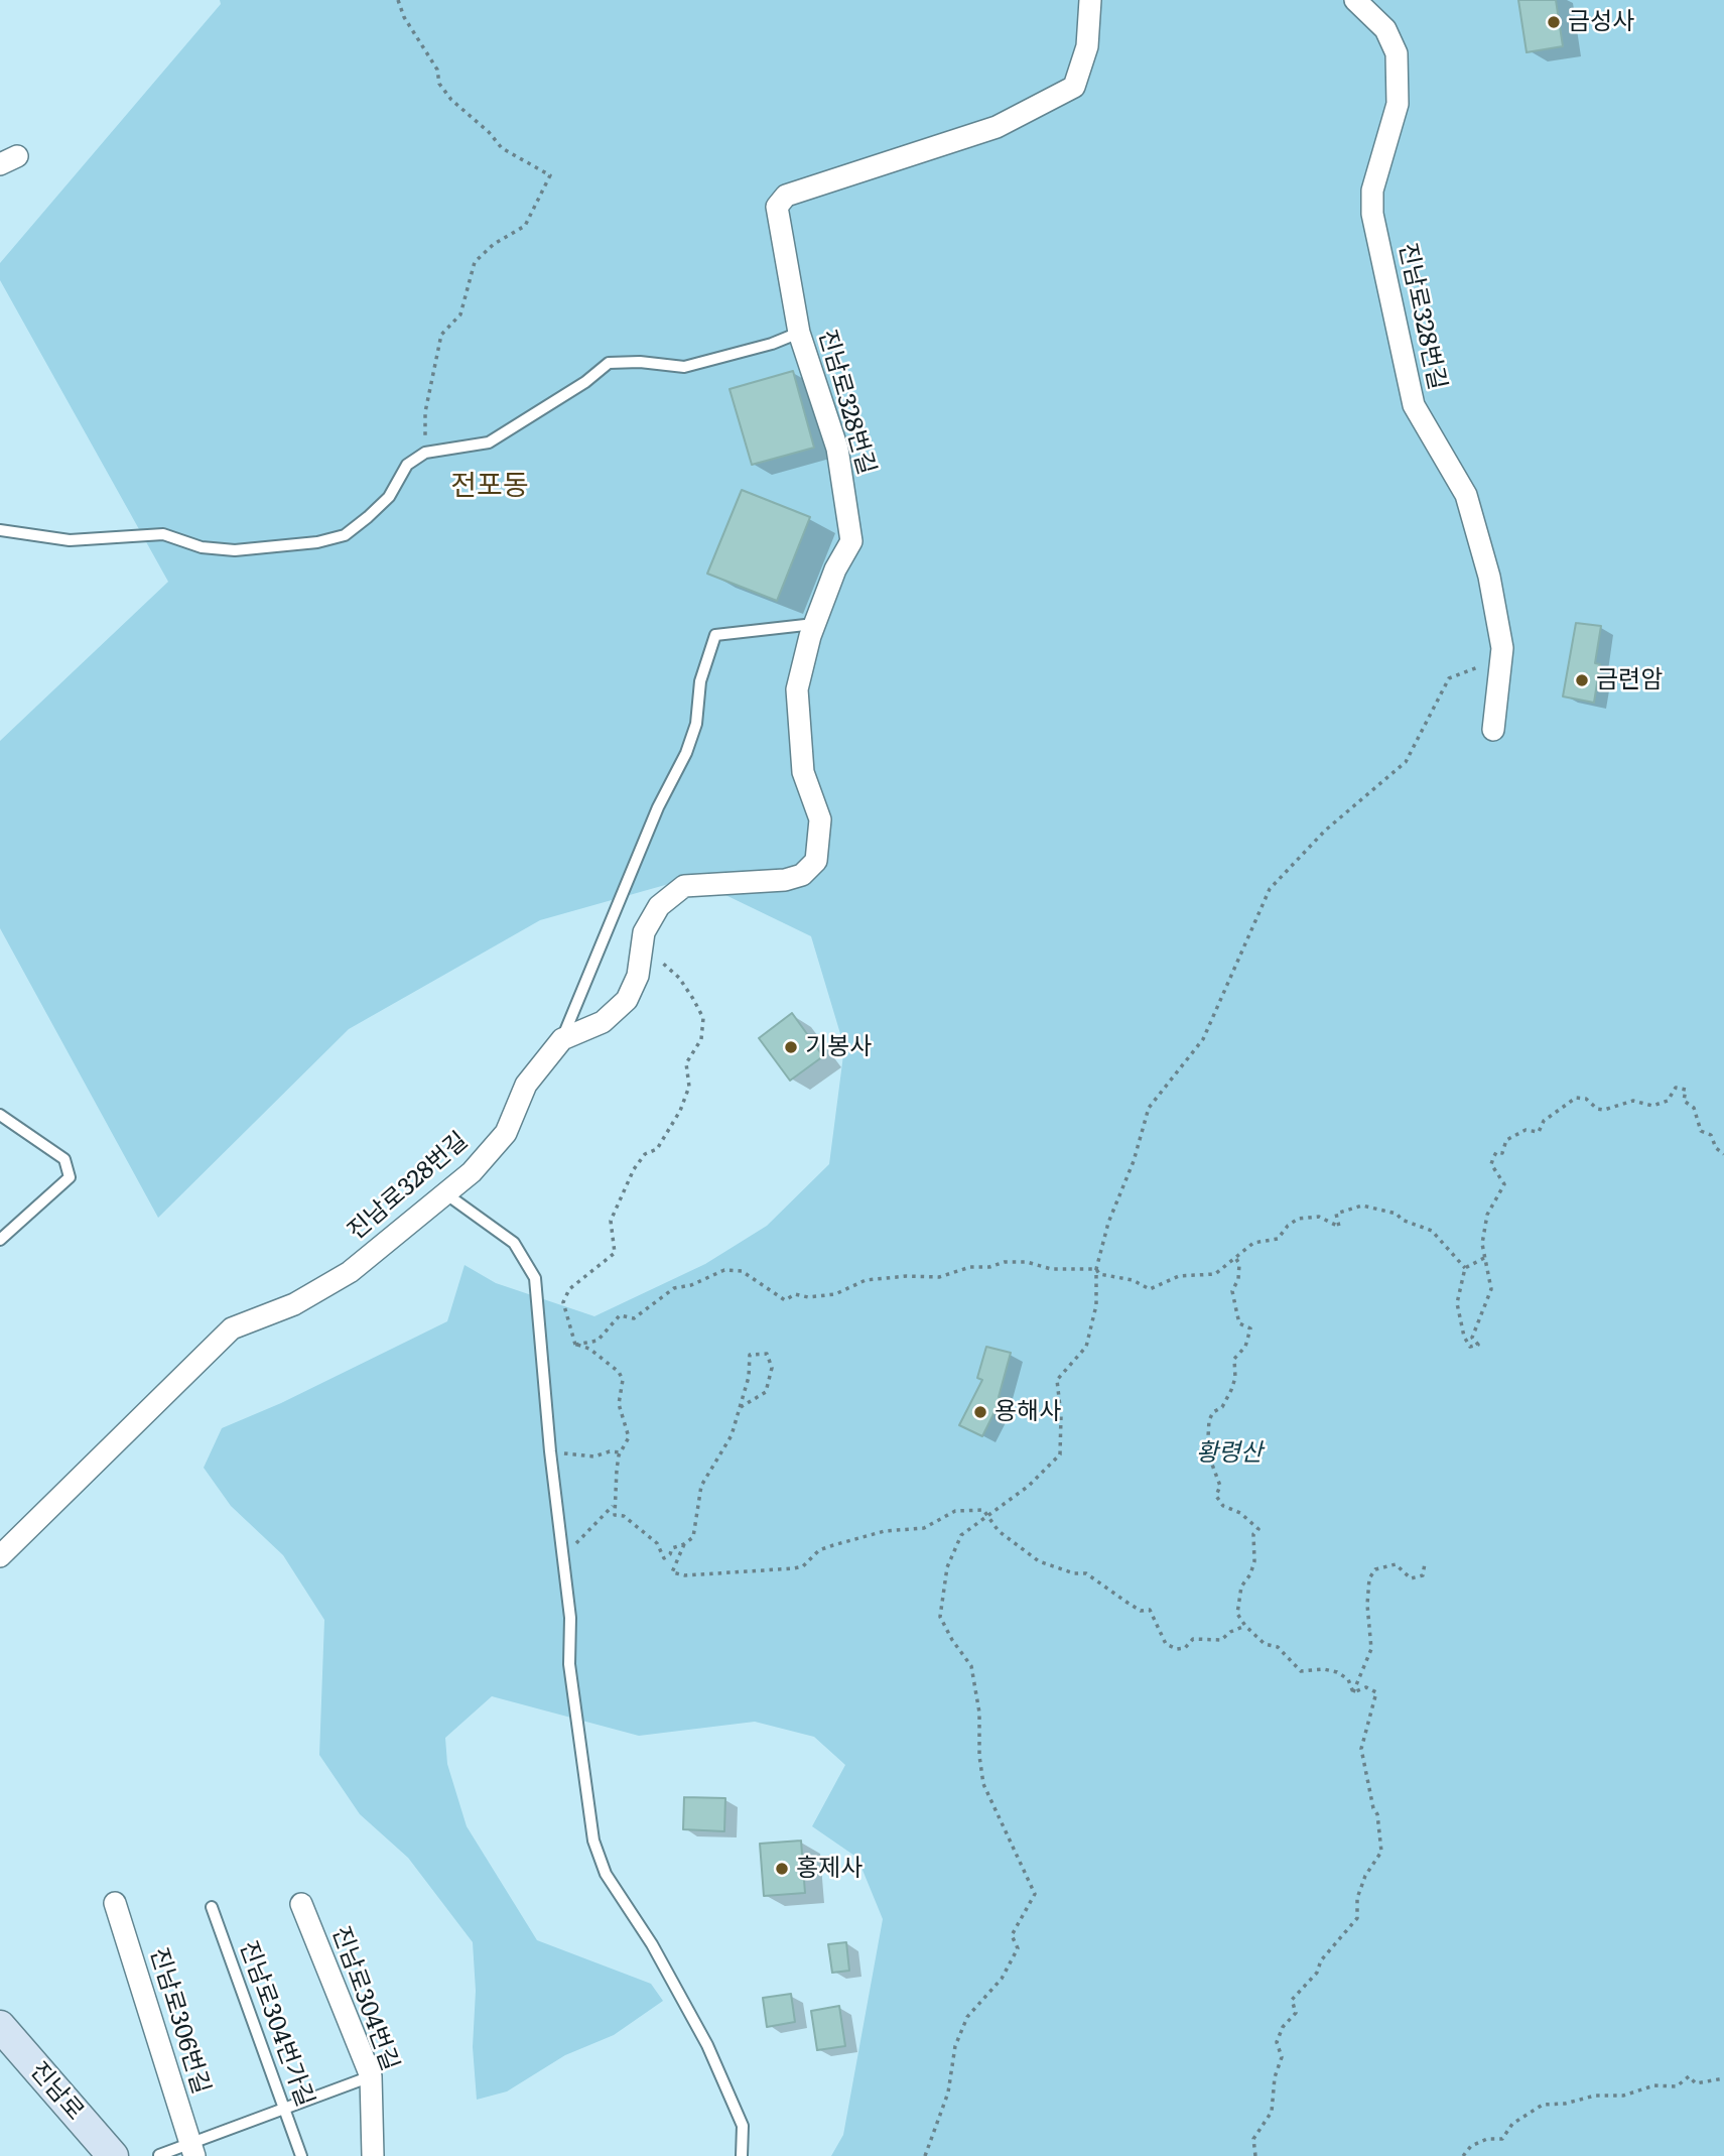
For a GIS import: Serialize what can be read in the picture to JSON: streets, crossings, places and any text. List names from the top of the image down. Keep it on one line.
{"streets":{"main road":["진남로"],"street":["진남로328번길","진남로304번길","진남로306번길"],"lane":["진남로304번가길"]},"districts":["전포동"],"parks":["황령산"],"places":["금성사","금련암","기봉사","용해사","홍제사"]}
